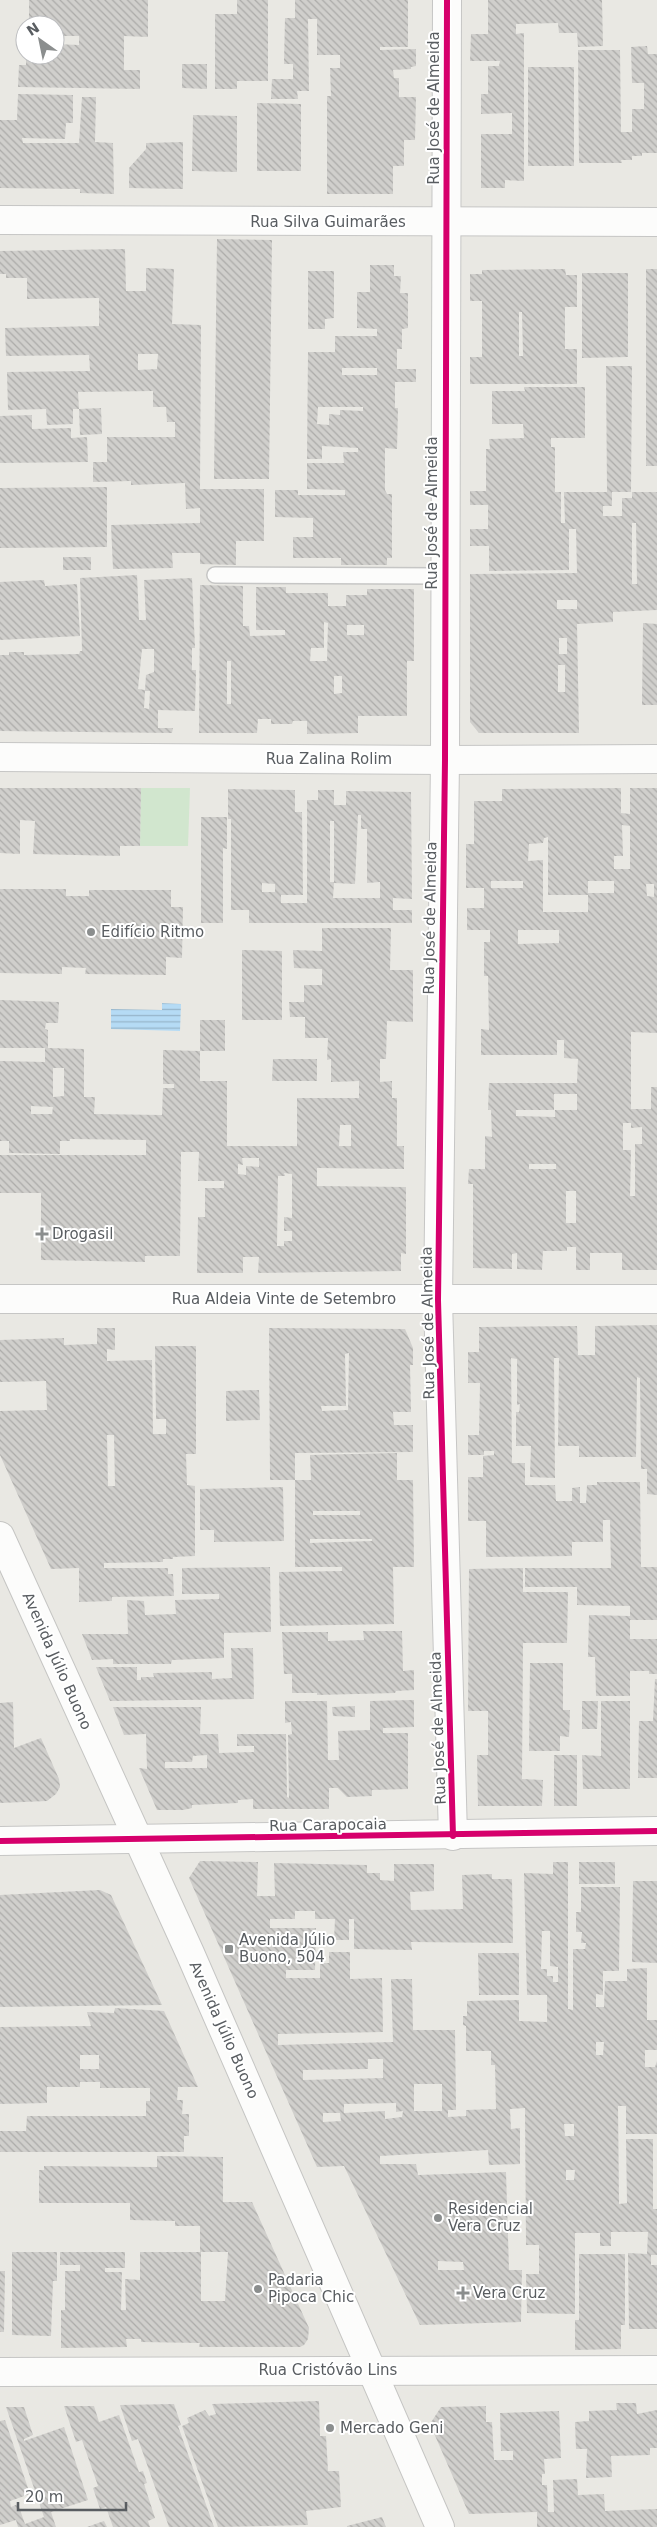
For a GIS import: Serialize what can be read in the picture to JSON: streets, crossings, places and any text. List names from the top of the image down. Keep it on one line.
{"streets":{"street":["Rua José de Almeida","Rua Silva Guimarães","Rua Zalina Rolim","Rua Aldeia Vinte de Setembro","Avenida Júlio Buono","Rua Carapocaia","Rua Cristóvão Lins"]},"crossings":[["Rua José de Almeida","Rua Silva Guimarães"],["Rua José de Almeida","Rua Zalina Rolim"],["Rua José de Almeida","Rua Aldeia Vinte de Setembro"],["Rua José de Almeida","Rua Carapocaia"],["Avenida Júlio Buono","Rua Carapocaia"],["Avenida Júlio Buono","Rua Cristóvão Lins"]],"places":{"other":["Edifício Ritmo","Residencial Vera Cruz","Padaria Pipoca Chic","Mercado Geni"],"health":["Drogasil","Vera Cruz"],"transit":["Avenida Júlio Buono, 504"]},"scale_bar":"20 m","north":"top left"}
